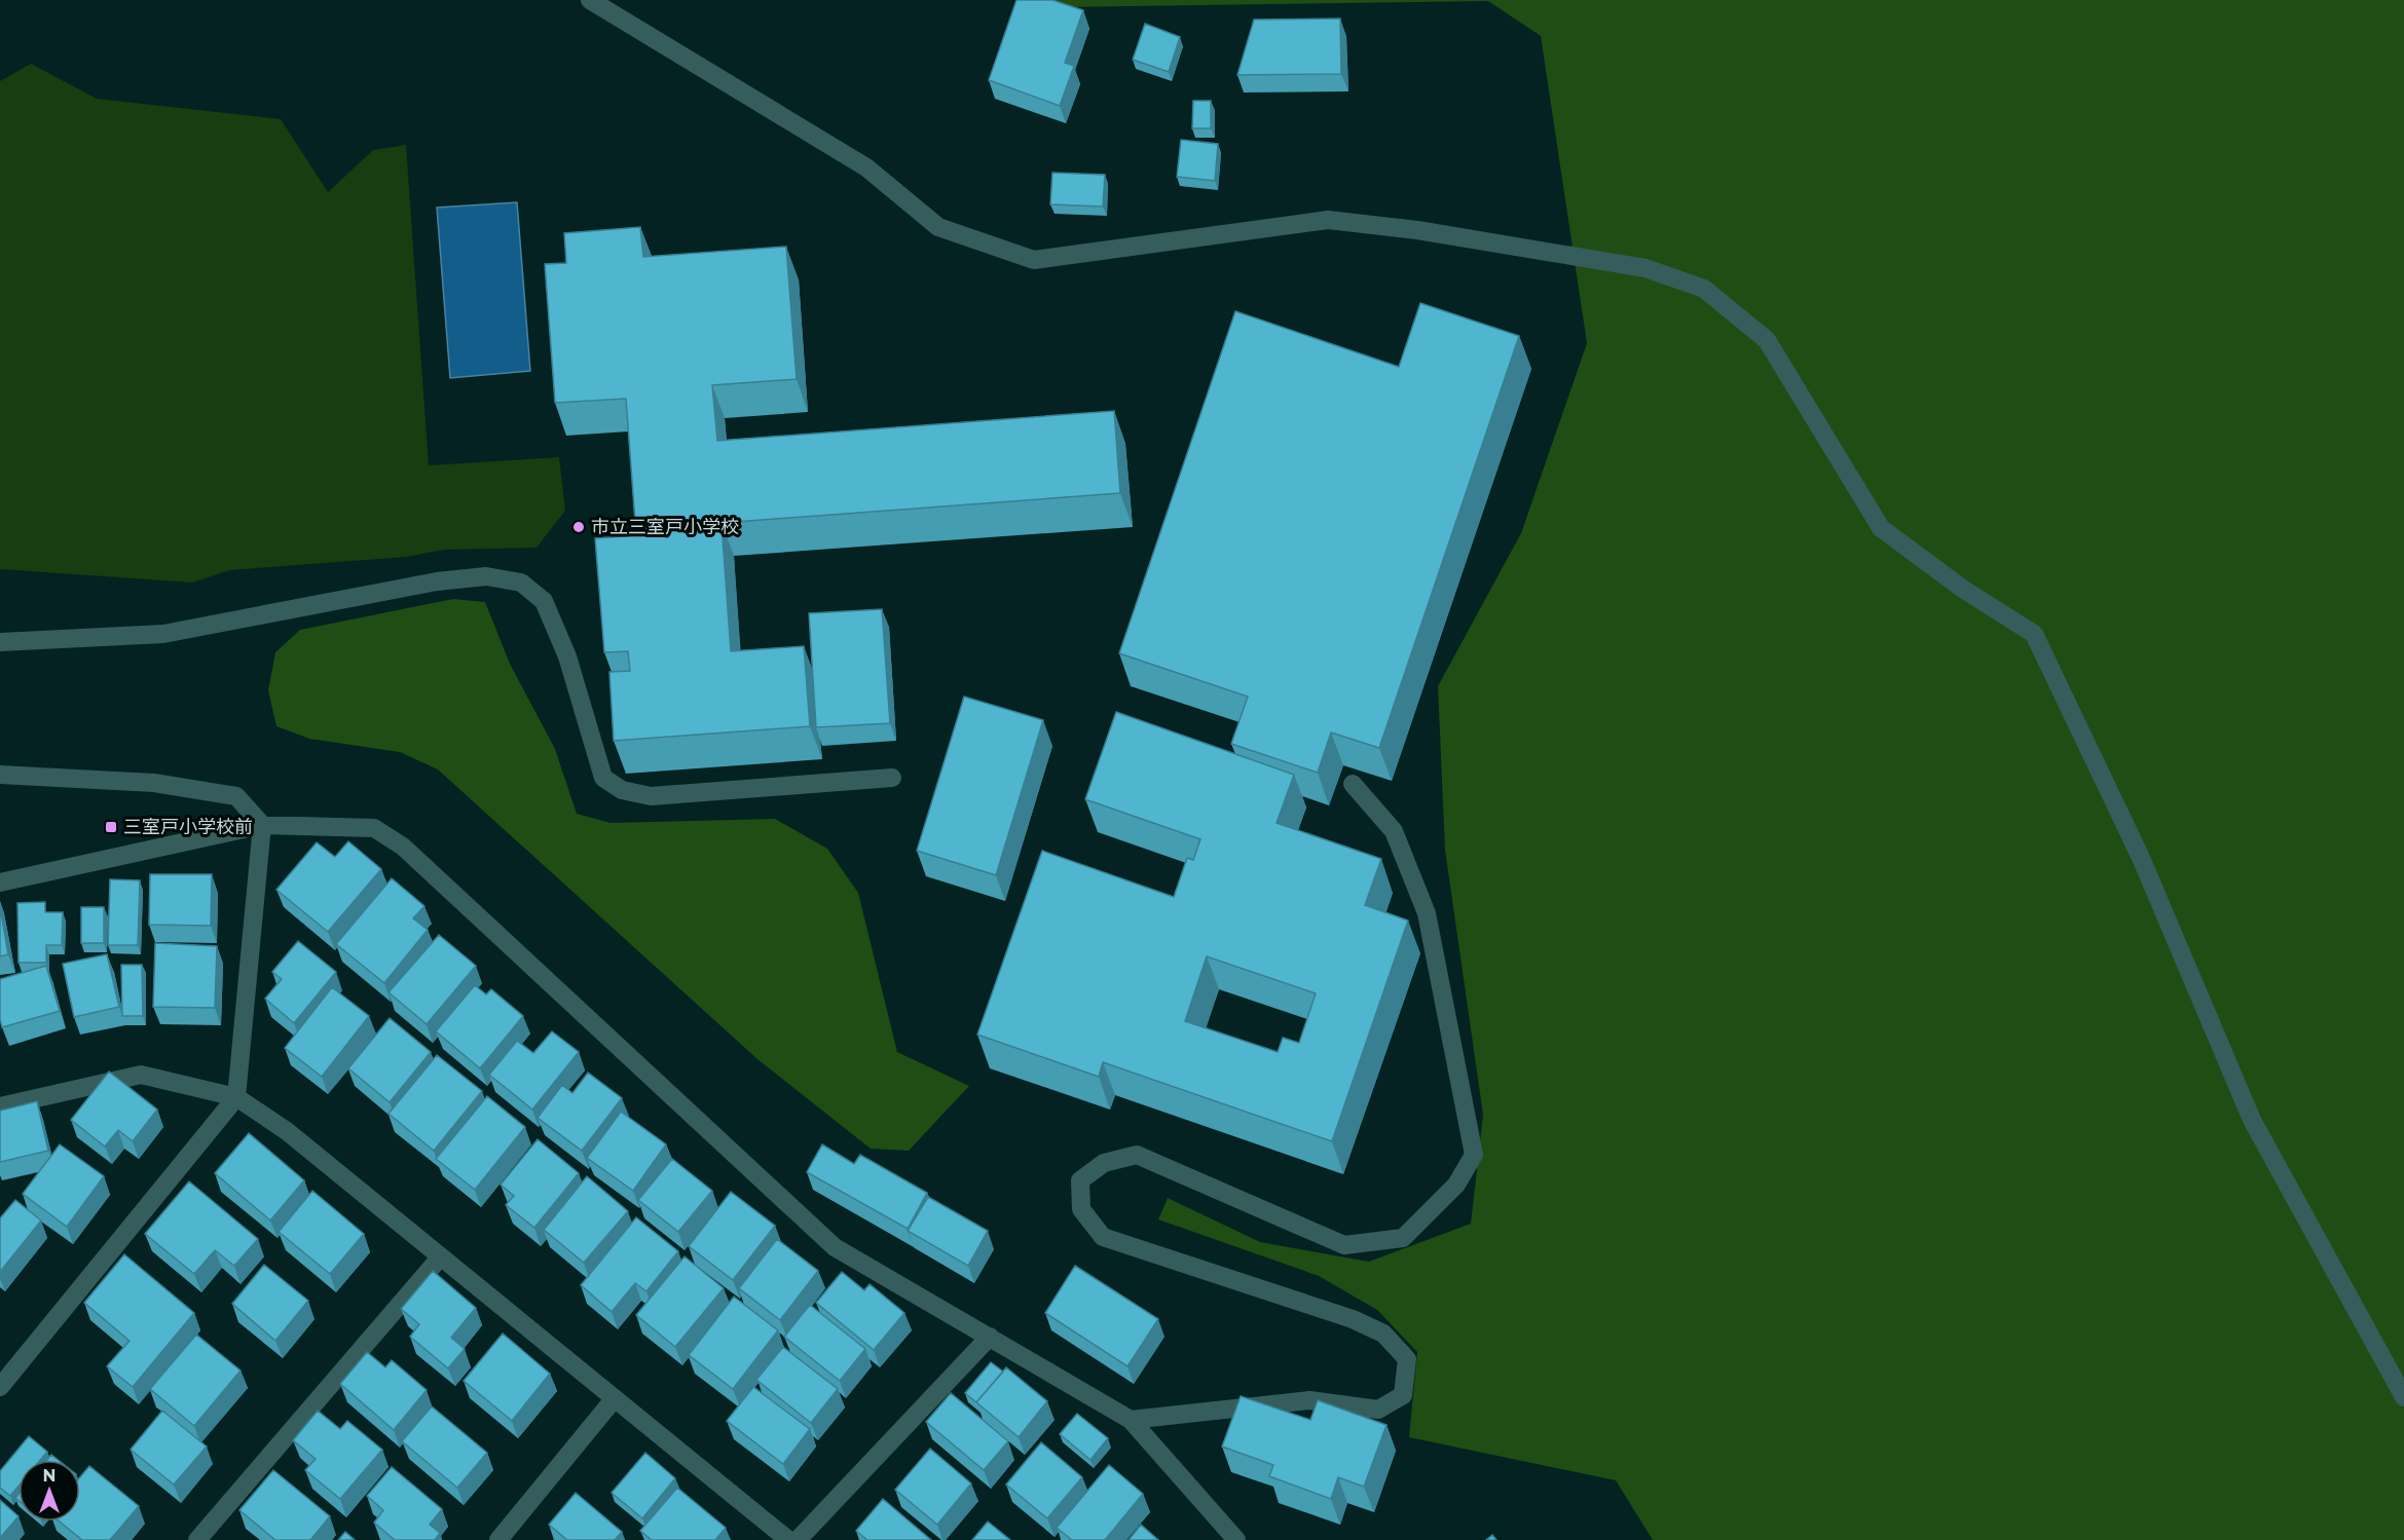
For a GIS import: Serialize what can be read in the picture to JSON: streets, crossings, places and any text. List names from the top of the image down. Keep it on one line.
{"places":{"other":["市立三室戸小学校"],"transit":["三室戸小学校前"]},"north":"top"}
